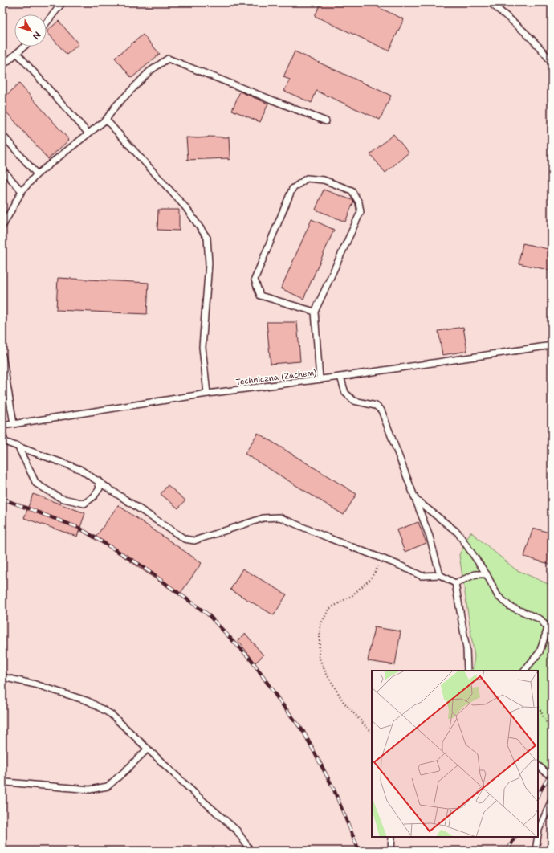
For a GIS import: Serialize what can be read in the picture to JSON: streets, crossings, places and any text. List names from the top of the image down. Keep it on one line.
{"streets":{"lane":["Techniczna (Zachem)"]},"north":"bottom right"}
